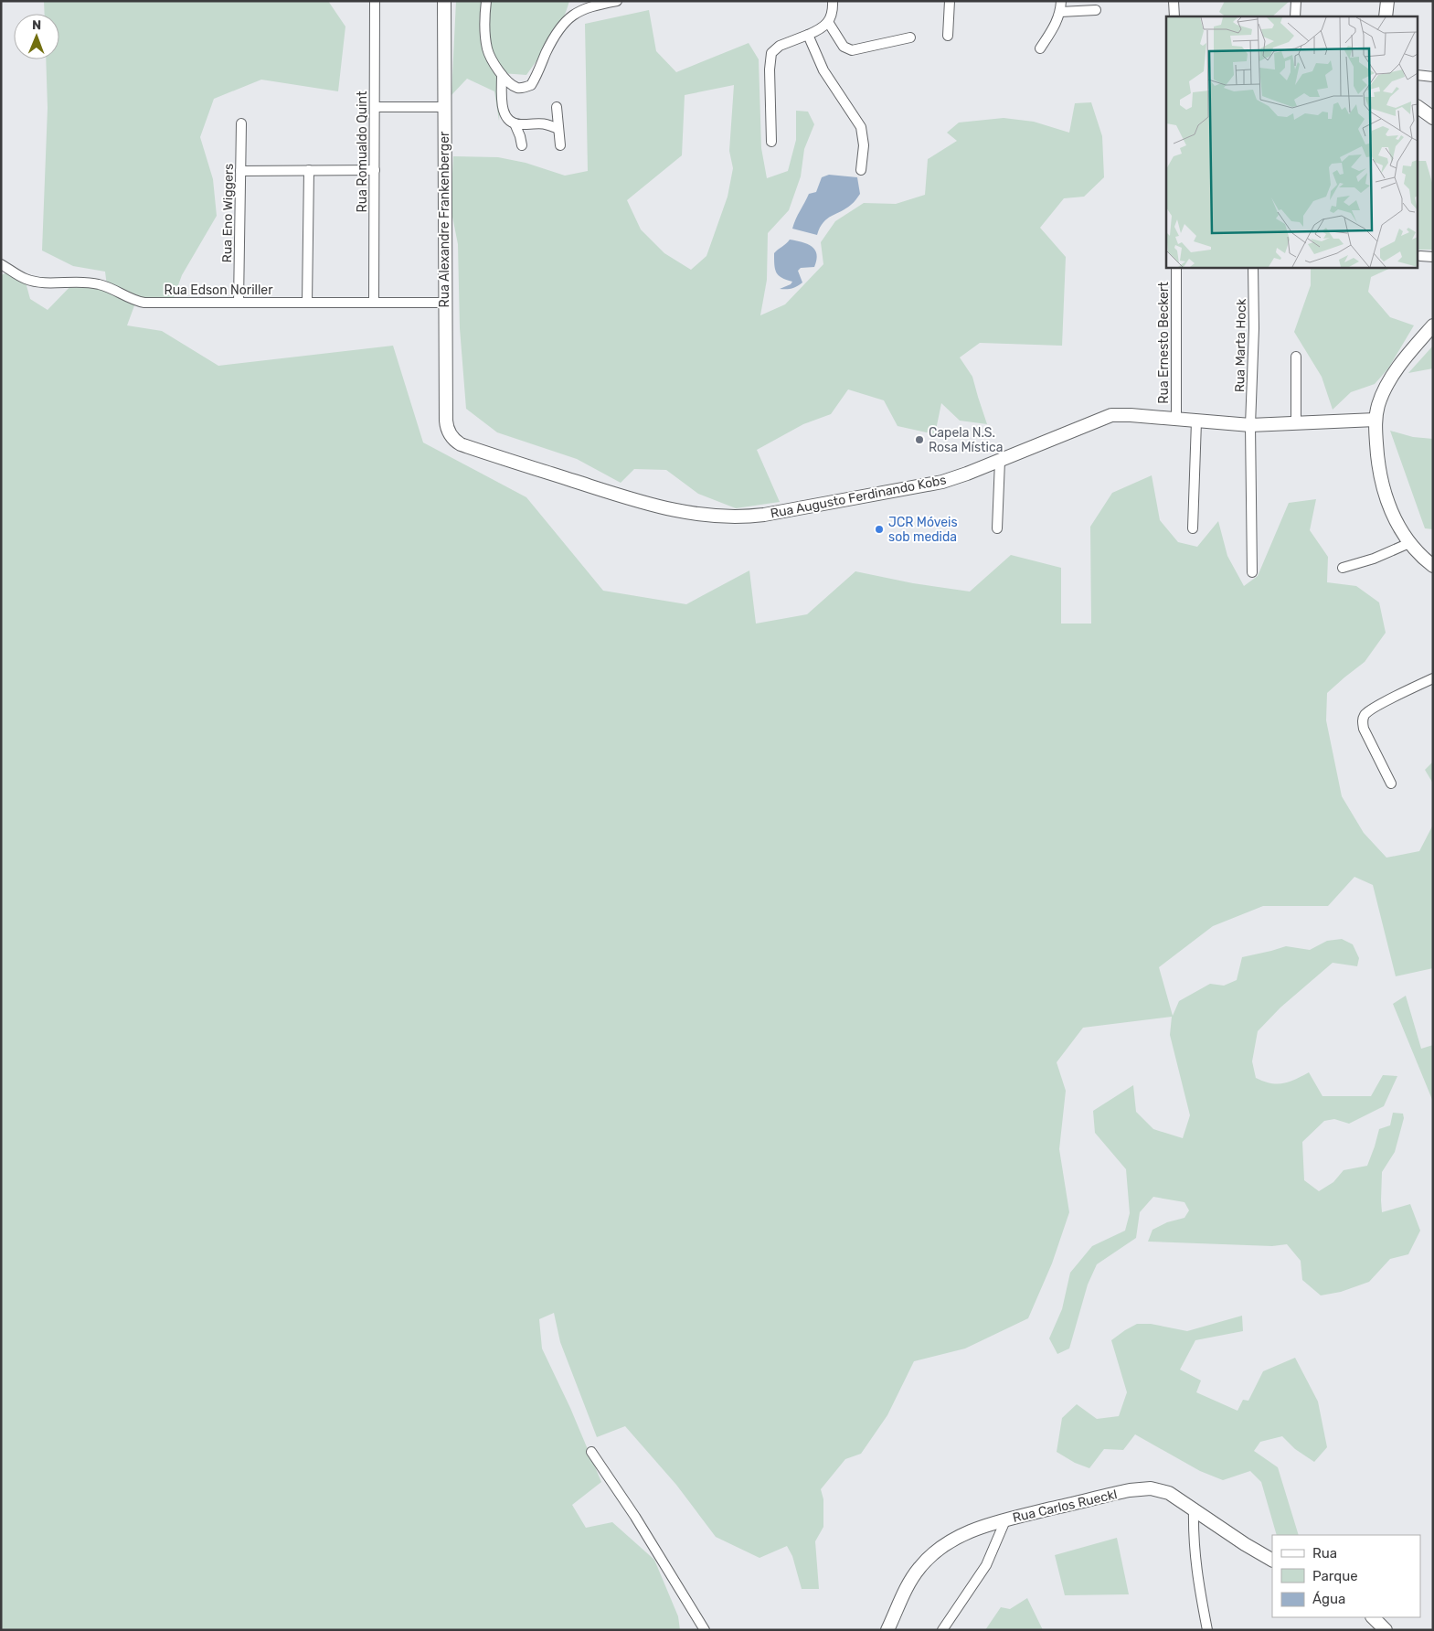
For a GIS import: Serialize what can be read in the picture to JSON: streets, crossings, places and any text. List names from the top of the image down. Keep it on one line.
{"streets":{"street":["Rua Romualdo Quint","Rua Eno Wiggers","Rua Alexandre Frankenberger","Rua Edson Noriller","Rua Ernesto Beckert","Rua Marta Hock","Rua Augusto Ferdinando Kobs","Rua Carlos Rueckl"]},"crossings":[["Rua Romualdo Quint","Rua Edson Noriller"],["Rua Eno Wiggers","Rua Edson Noriller"],["Rua Alexandre Frankenberger","Rua Edson Noriller"],["Rua Alexandre Frankenberger","Rua Augusto Ferdinando Kobs"],["Rua Ernesto Beckert","Rua Augusto Ferdinando Kobs"],["Rua Marta Hock","Rua Augusto Ferdinando Kobs"]],"places":["Capela N.S. Rosa Mística","JCR Móveis sob medida"],"legend":["Rua","Parque","Água"],"north":"top"}
